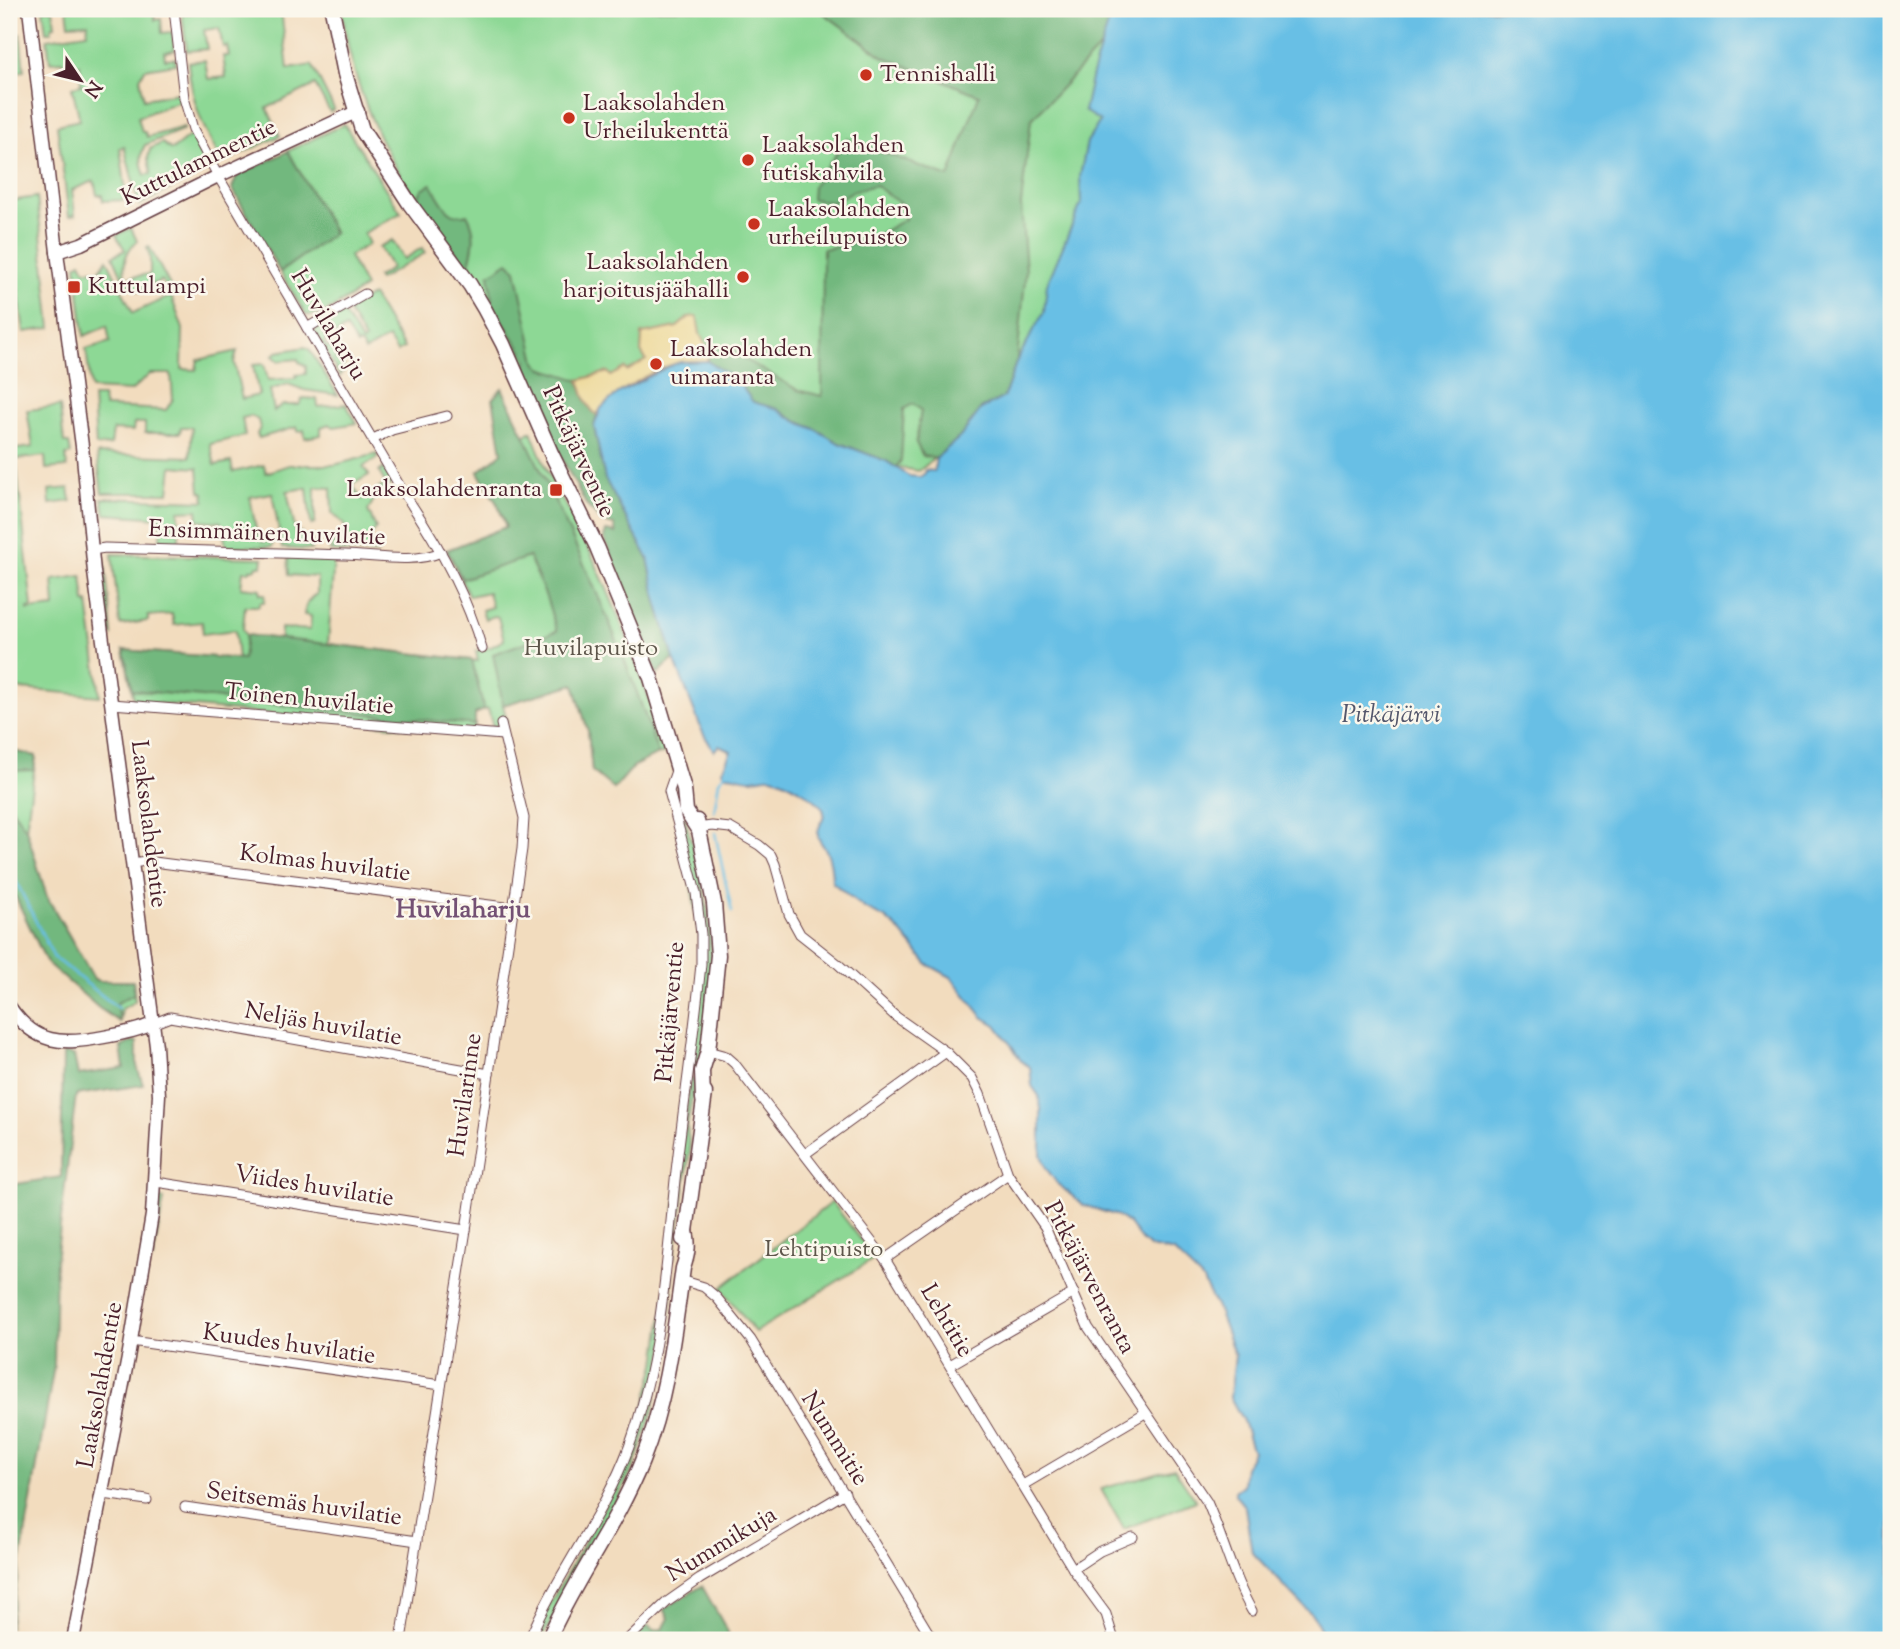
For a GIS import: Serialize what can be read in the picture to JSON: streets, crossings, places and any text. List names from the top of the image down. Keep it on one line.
{"streets":{"main road":["Pitkäjärventie"],"street":["Kuttulammentie","Huvilaharju","Ensimmäinen huvilatie","Toinen huvilatie","Laaksolahdentie","Kolmas huvilatie","Neljäs huvilatie","Huvilarinne","Viides huvilatie","Pitkäjärvenranta","Lehtitie","Kuudes huvilatie","Nummitie","Seitsemäs huvilatie","Nummikuja"]},"crossings":[["Kuttulammentie","Huvilaharju"],["Kuttulammentie","Pitkäjärventie"],["Kuttulammentie","Laaksolahdentie"],["Huvilaharju","Ensimmäinen huvilatie"],["Pitkäjärventie","Pitkäjärvenranta"],["Pitkäjärventie","Lehtitie"],["Pitkäjärventie","Nummitie"],["Ensimmäinen huvilatie","Laaksolahdentie"],["Toinen huvilatie","Laaksolahdentie"],["Toinen huvilatie","Huvilarinne"],["Laaksolahdentie","Kolmas huvilatie"],["Laaksolahdentie","Neljäs huvilatie"],["Laaksolahdentie","Viides huvilatie"],["Laaksolahdentie","Kuudes huvilatie"],["Kolmas huvilatie","Huvilarinne"],["Neljäs huvilatie","Huvilarinne"],["Huvilarinne","Viides huvilatie"],["Huvilarinne","Kuudes huvilatie"],["Huvilarinne","Seitsemäs huvilatie"],["Nummitie","Nummikuja"]],"districts":["Huvilaharju"],"water":["Pitkäjärvi"],"parks":["Huvilapuisto","Lehtipuisto"],"places":{"other":["Tennishalli","Laaksolahden Urheilukenttä","Laaksolahden futiskahvila","Laaksolahden urheilupuisto","Laaksolahden harjoitusjäähalli","Laaksolahden uimaranta"],"transit":["Kuttulampi","Laaksolahdenranta"]},"north":"bottom right"}
